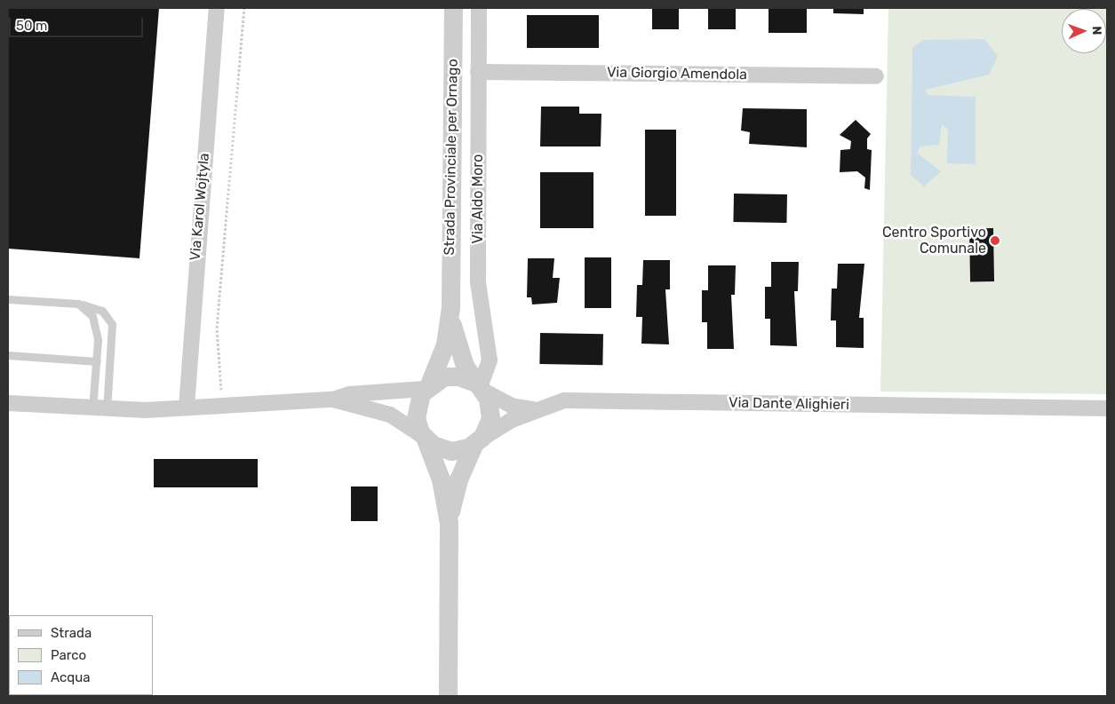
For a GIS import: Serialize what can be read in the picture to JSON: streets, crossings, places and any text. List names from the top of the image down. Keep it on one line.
{"streets":{"street":["Via Giorgio Amendola","Strada Provinciale per Ornago","Via Aldo Moro","Via Karol Wojtyla","Via Dante Alighieri"]},"crossings":[["Via Giorgio Amendola","Via Aldo Moro"],["Strada Provinciale per Ornago","Via Aldo Moro"],["Strada Provinciale per Ornago","Via Dante Alighieri"],["Via Aldo Moro","Via Dante Alighieri"]],"places":["Centro Sportivo Comunale"],"legend":["Strada","Parco","Acqua"],"scale_bar":"50 m","north":"right"}
